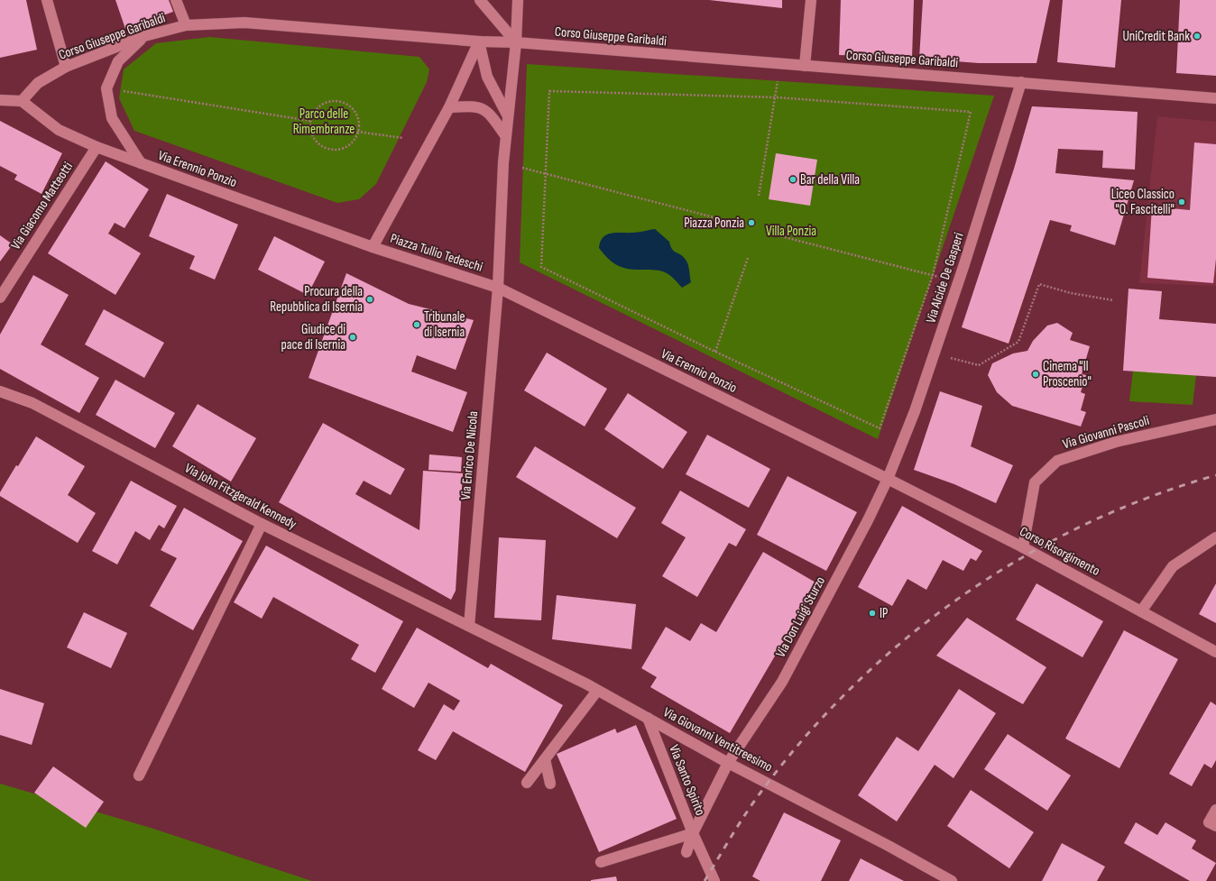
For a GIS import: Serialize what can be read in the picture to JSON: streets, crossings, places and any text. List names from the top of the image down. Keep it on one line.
{"streets":{"street":["Corso Giuseppe Garibaldi","Via Erennio Ponzio","Via Giacomo Matteotti","Piazza Tullio Tedeschi","Via Alcide De Gasperi","Via Giovanni Pascoli","Via Enrico De Nicola","Via John Fitzgerald Kennedy","Corso Risorgimento","Via Don Luigi Sturzo","Via Giovanni Ventitreesimo","Via Santo Spirito"]},"crossings":[["Corso Giuseppe Garibaldi","Via Erennio Ponzio"],["Corso Giuseppe Garibaldi","Piazza Tullio Tedeschi"],["Corso Giuseppe Garibaldi","Via Alcide De Gasperi"],["Via Erennio Ponzio","Via Giacomo Matteotti"],["Via Erennio Ponzio","Piazza Tullio Tedeschi"],["Via Erennio Ponzio","Via Alcide De Gasperi"],["Via Erennio Ponzio","Via Enrico De Nicola"],["Via Erennio Ponzio","Corso Risorgimento"],["Via Erennio Ponzio","Via Don Luigi Sturzo"],["Piazza Tullio Tedeschi","Via Enrico De Nicola"],["Via Alcide De Gasperi","Corso Risorgimento"],["Via Alcide De Gasperi","Via Don Luigi Sturzo"],["Via Giovanni Pascoli","Corso Risorgimento"],["Via Enrico De Nicola","Via John Fitzgerald Kennedy"],["Via Enrico De Nicola","Via Giovanni Ventitreesimo"],["Via John Fitzgerald Kennedy","Via Giovanni Ventitreesimo"],["Corso Risorgimento","Via Don Luigi Sturzo"],["Via Don Luigi Sturzo","Via Giovanni Ventitreesimo"],["Via Don Luigi Sturzo","Via Santo Spirito"],["Via Giovanni Ventitreesimo","Via Santo Spirito"]],"parks":["Parco delle Rimembranze","Villa Ponzia"],"places":["UniCredit Bank","Bar della Villa","Liceo Classico \"O. Fascitelli\"","Piazza Ponzia","Procura della Repubblica di Isernia","Tribunale di Isernia","Giudice di pace di Isernia","Cinema \"Il Proscenio\"","IP"]}
